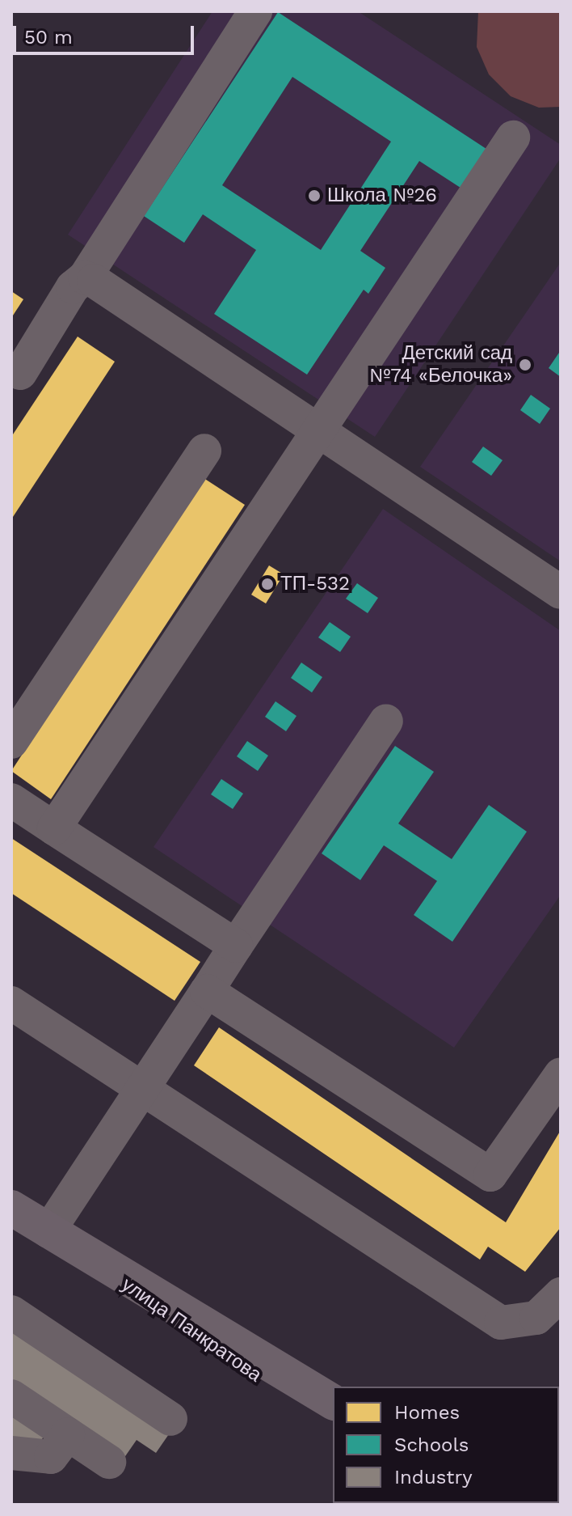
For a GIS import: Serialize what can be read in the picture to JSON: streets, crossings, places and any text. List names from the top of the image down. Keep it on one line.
{"streets":{"main road":["улица Панкратова"]},"places":["Школа №26","Детский сад №74 «Белочка»","ТП-532"],"legend":["Homes","Schools","Industry"],"scale_bar":"50 m"}
